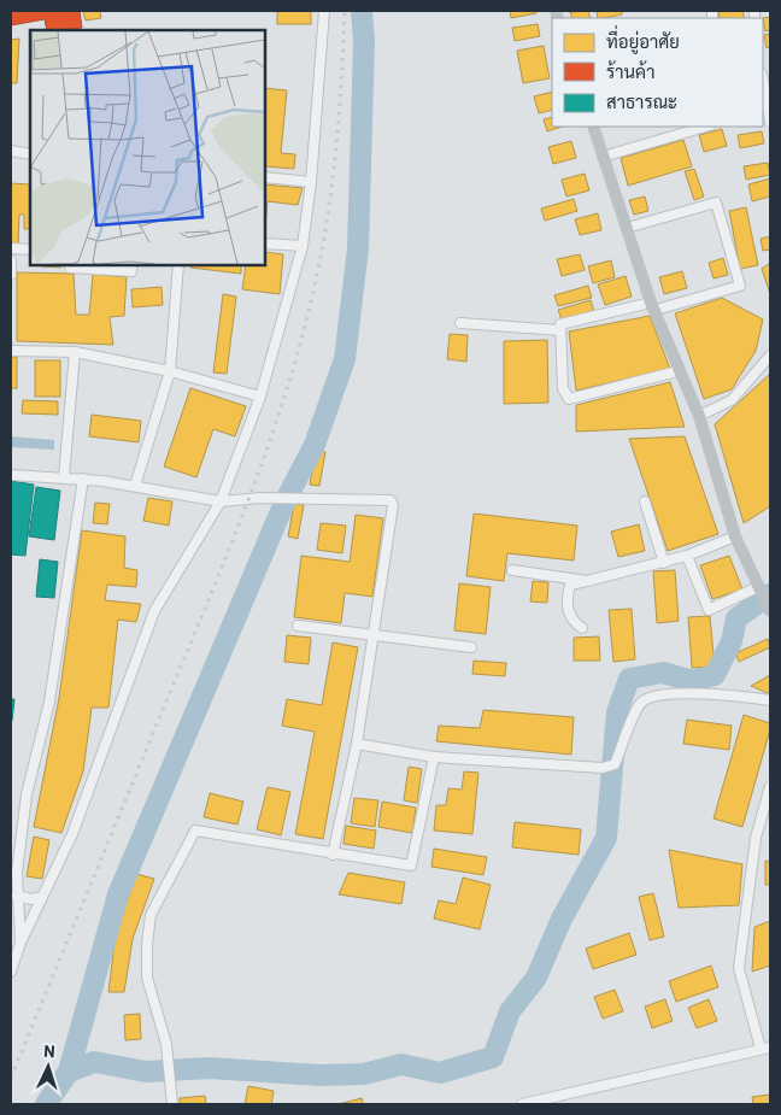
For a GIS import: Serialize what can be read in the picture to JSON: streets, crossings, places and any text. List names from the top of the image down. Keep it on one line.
{"legend":["ที่อยู่อาศัย","ร้านค้า","สาธารณะ"],"north":"top"}
